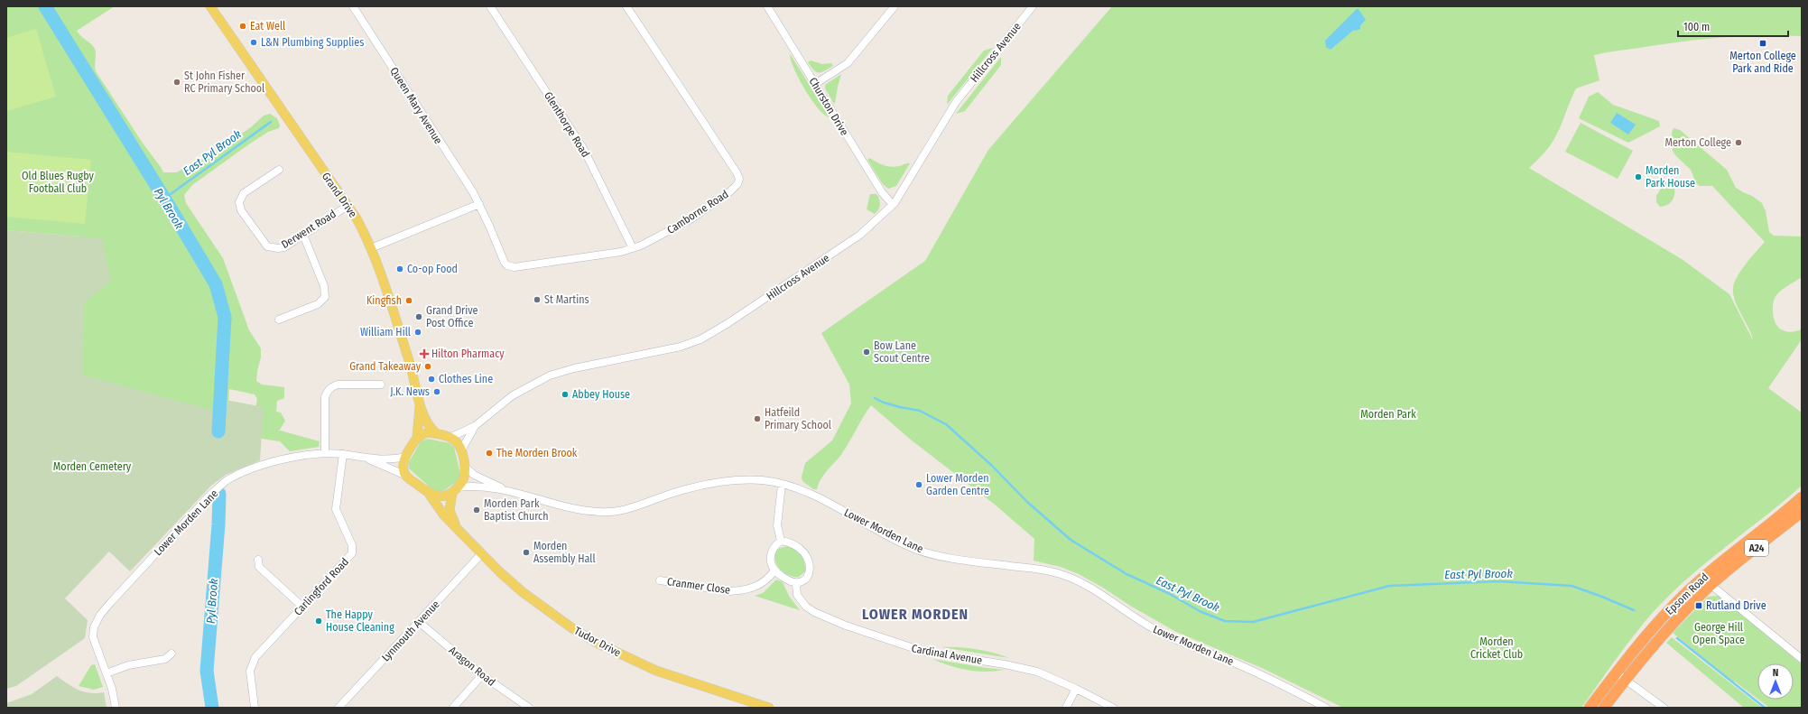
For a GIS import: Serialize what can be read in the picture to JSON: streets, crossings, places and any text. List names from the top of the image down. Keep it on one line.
{"streets":{"highway":["A24","Epsom Road"],"main road":["Grand Drive","Tudor Drive"],"street":["Hillcross Avenue","Queen Mary Avenue","Churston Drive","Glenthorpe Road","Camborne Road","Derwent Road","Lower Morden Lane","Cranmer Close","Carlingford Road","Lynmouth Avenue","Cardinal Avenue","Aragon Road"]},"crossings":[["Hillcross Avenue","Churston Drive"],["Hillcross Avenue","Grand Drive"],["Hillcross Avenue","Lower Morden Lane"],["Hillcross Avenue","Tudor Drive"],["Queen Mary Avenue","Camborne Road"],["Glenthorpe Road","Camborne Road"],["Grand Drive","Derwent Road"],["Grand Drive","Lower Morden Lane"],["Grand Drive","Tudor Drive"],["Lower Morden Lane","Carlingford Road"],["Lower Morden Lane","Tudor Drive"],["Cranmer Close","Cardinal Avenue"],["Lynmouth Avenue","Tudor Drive"],["Lynmouth Avenue","Aragon Road"]],"districts":["LOWER MORDEN"],"water":["East Pyl Brook","Pyl Brook"],"parks":["Old Blues Rugby Football Club","Morden Park","Morden Cemetery","George Hill Open Space","Morden Cricket Club"],"places":{"other":["Eat Well","L&N Plumbing Supplies","St John Fisher RC Primary School","Merton College","Morden Park House","Co-op Food","St Martins","Kingfish","Grand Drive Post Office","William Hill","Bow Lane Scout Centre","Grand Takeaway","Clothes Line","J.K. News","Abbey House","Hatfeild Primary School","The Morden Brook","Lower Morden Garden Centre","Morden Park Baptist Church","Morden Assembly Hall","The Happy House Cleaning"],"transit":["Merton College Park and Ride","Rutland Drive"],"health":["Hilton Pharmacy"]},"scale_bar":"100 m","north":"top"}
